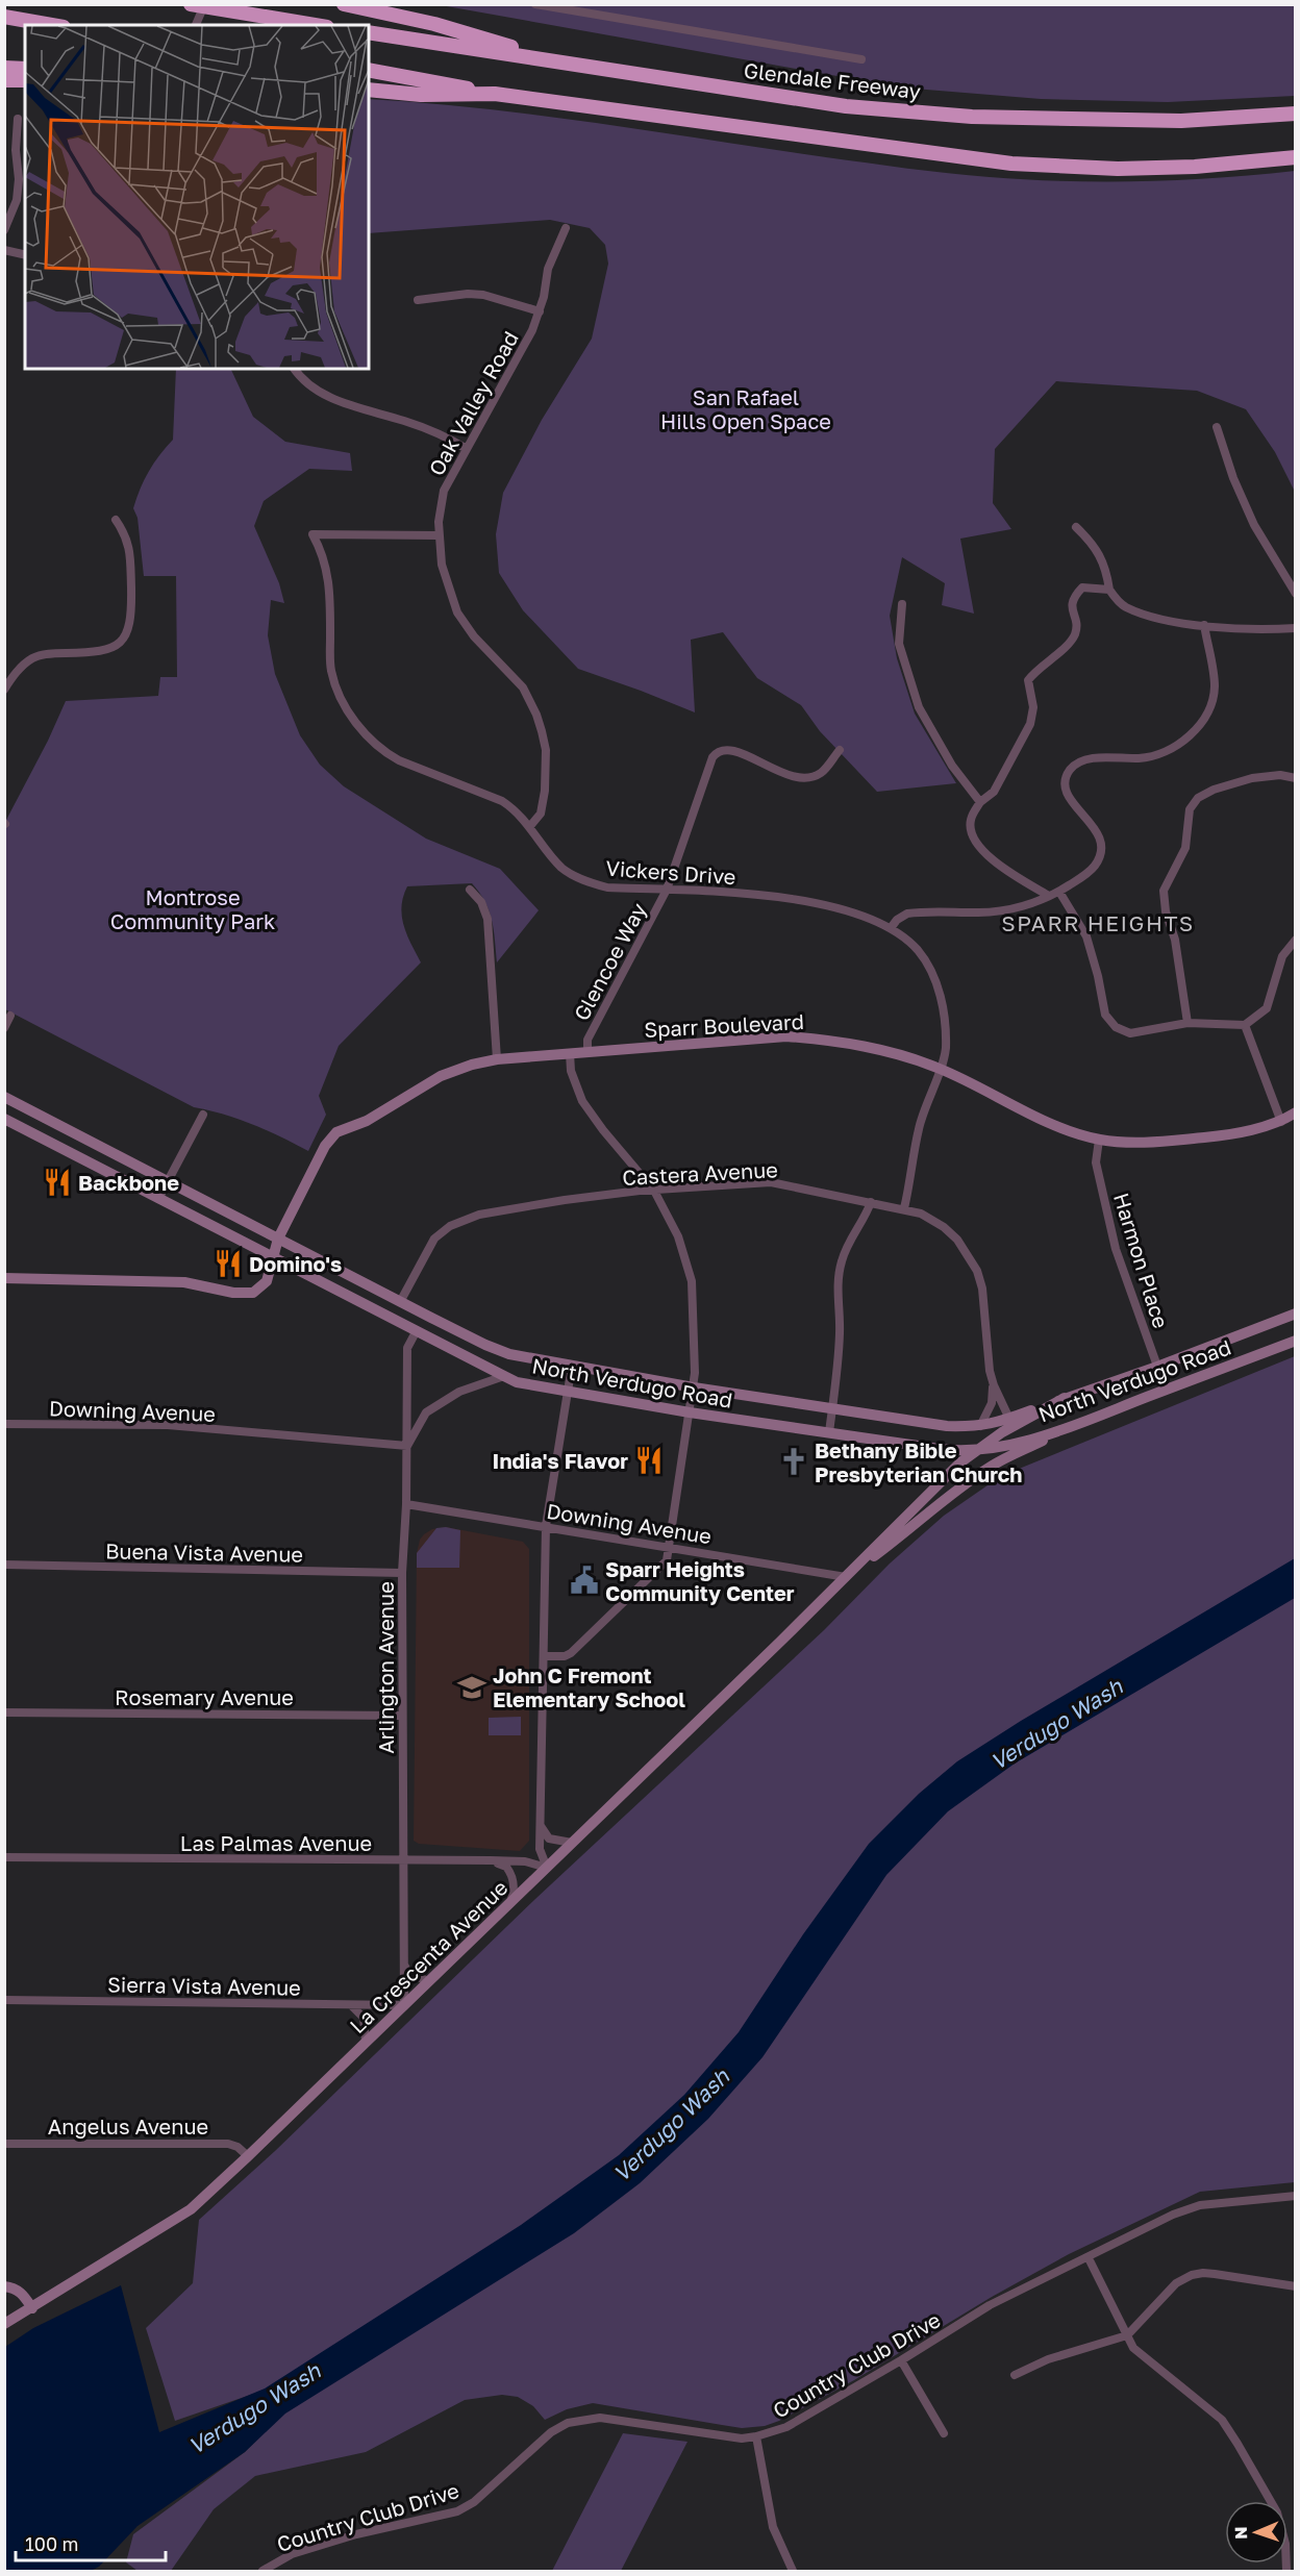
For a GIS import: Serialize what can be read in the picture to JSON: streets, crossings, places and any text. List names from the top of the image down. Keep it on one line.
{"streets":{"highway":["Glendale Freeway"],"main road":["Sparr Boulevard","North Verdugo Road","La Crescenta Avenue"],"street":["Oak Valley Road","Vickers Drive","Glencoe Way","Castera Avenue","Harmon Place","Downing Avenue","Buena Vista Avenue","Arlington Avenue","Rosemary Avenue","Las Palmas Avenue","Sierra Vista Avenue","Angelus Avenue","Country Club Drive"]},"crossings":[["Oak Valley Road","Vickers Drive"],["Vickers Drive","Glencoe Way"],["Vickers Drive","Sparr Boulevard"],["Vickers Drive","Castera Avenue"],["Glencoe Way","Sparr Boulevard"],["Sparr Boulevard","Harmon Place"],["Sparr Boulevard","North Verdugo Road"],["Castera Avenue","North Verdugo Road"],["Harmon Place","North Verdugo Road"],["North Verdugo Road","Arlington Avenue"],["North Verdugo Road","La Crescenta Avenue"],["Downing Avenue","Arlington Avenue"],["Downing Avenue","La Crescenta Avenue"],["Buena Vista Avenue","Arlington Avenue"],["Arlington Avenue","Rosemary Avenue"],["Arlington Avenue","Las Palmas Avenue"],["Arlington Avenue","La Crescenta Avenue"],["Arlington Avenue","Sierra Vista Avenue"],["Las Palmas Avenue","La Crescenta Avenue"],["La Crescenta Avenue","Sierra Vista Avenue"],["La Crescenta Avenue","Angelus Avenue"]],"districts":["SPARR HEIGHTS"],"water":["Verdugo Wash"],"parks":["San Rafael Hills Open Space","Montrose Community Park"],"places":{"restaurant":["Backbone","Domino's","India's Flavor"],"church":["Bethany Bible Presbyterian Church"],"public building":["Sparr Heights Community Center"],"school or university":["John C Fremont Elementary School"]},"scale_bar":"100 m","north":"left"}
